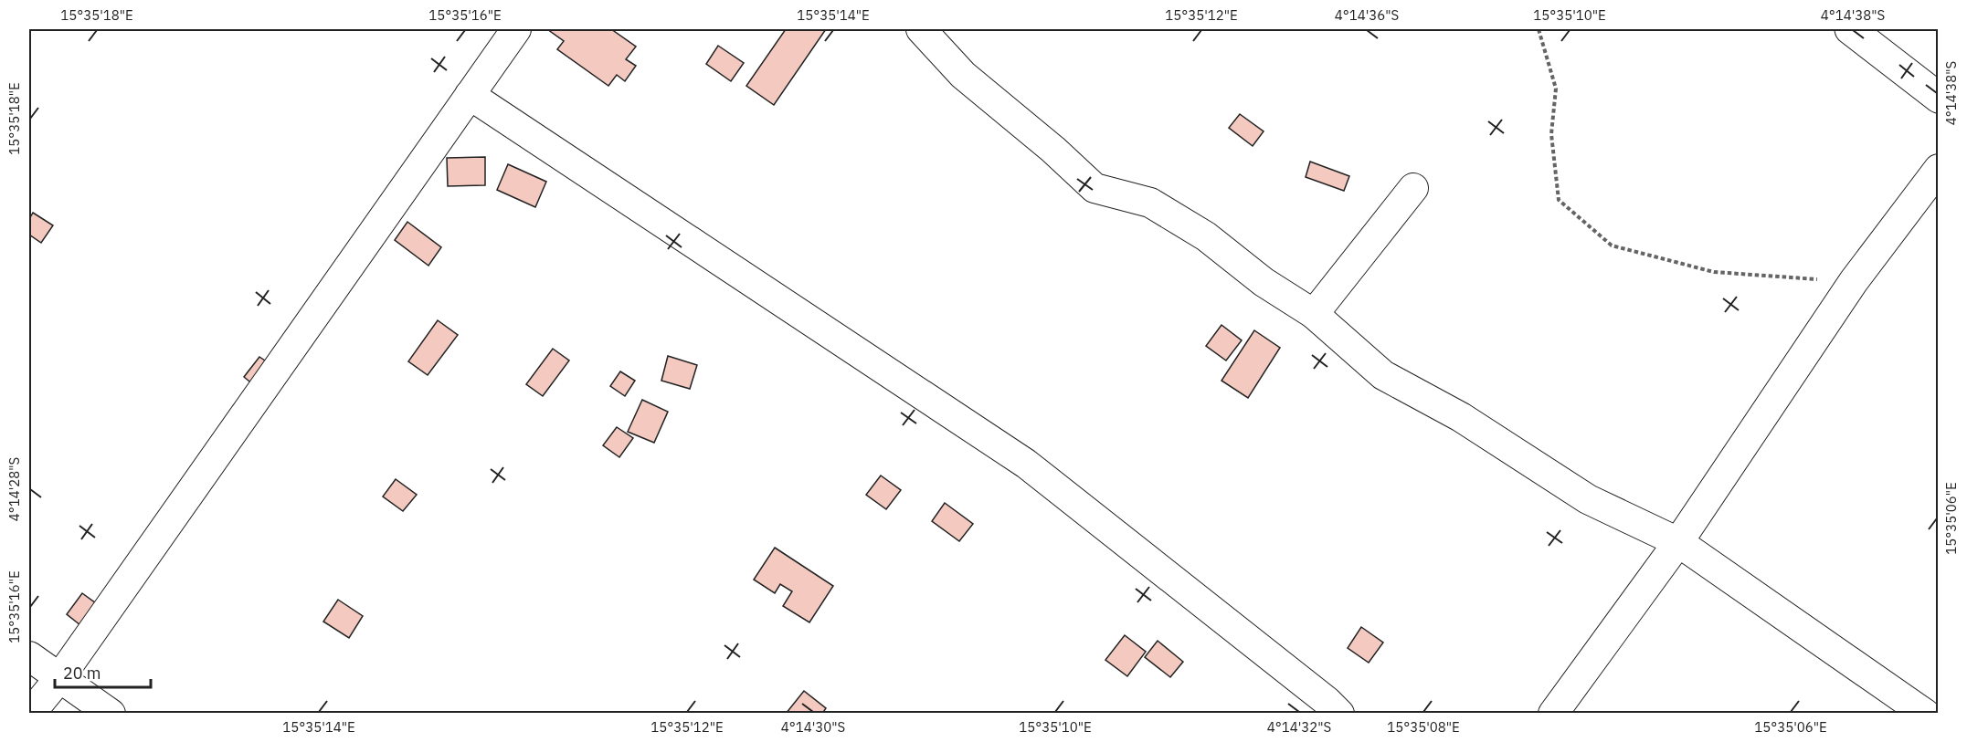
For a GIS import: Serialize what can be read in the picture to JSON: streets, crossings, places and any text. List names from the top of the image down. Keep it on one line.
{"scale_bar":"20 m","coordinates":["15°35'18\"E","15°35'16\"E","15°35'14\"E","15°35'12\"E","4°14'36\"S","15°35'10\"E","4°14'38\"S","4°14'28\"S","15°35'06\"E","4°14'30\"S","4°14'32\"S","15°35'08\"E"]}
